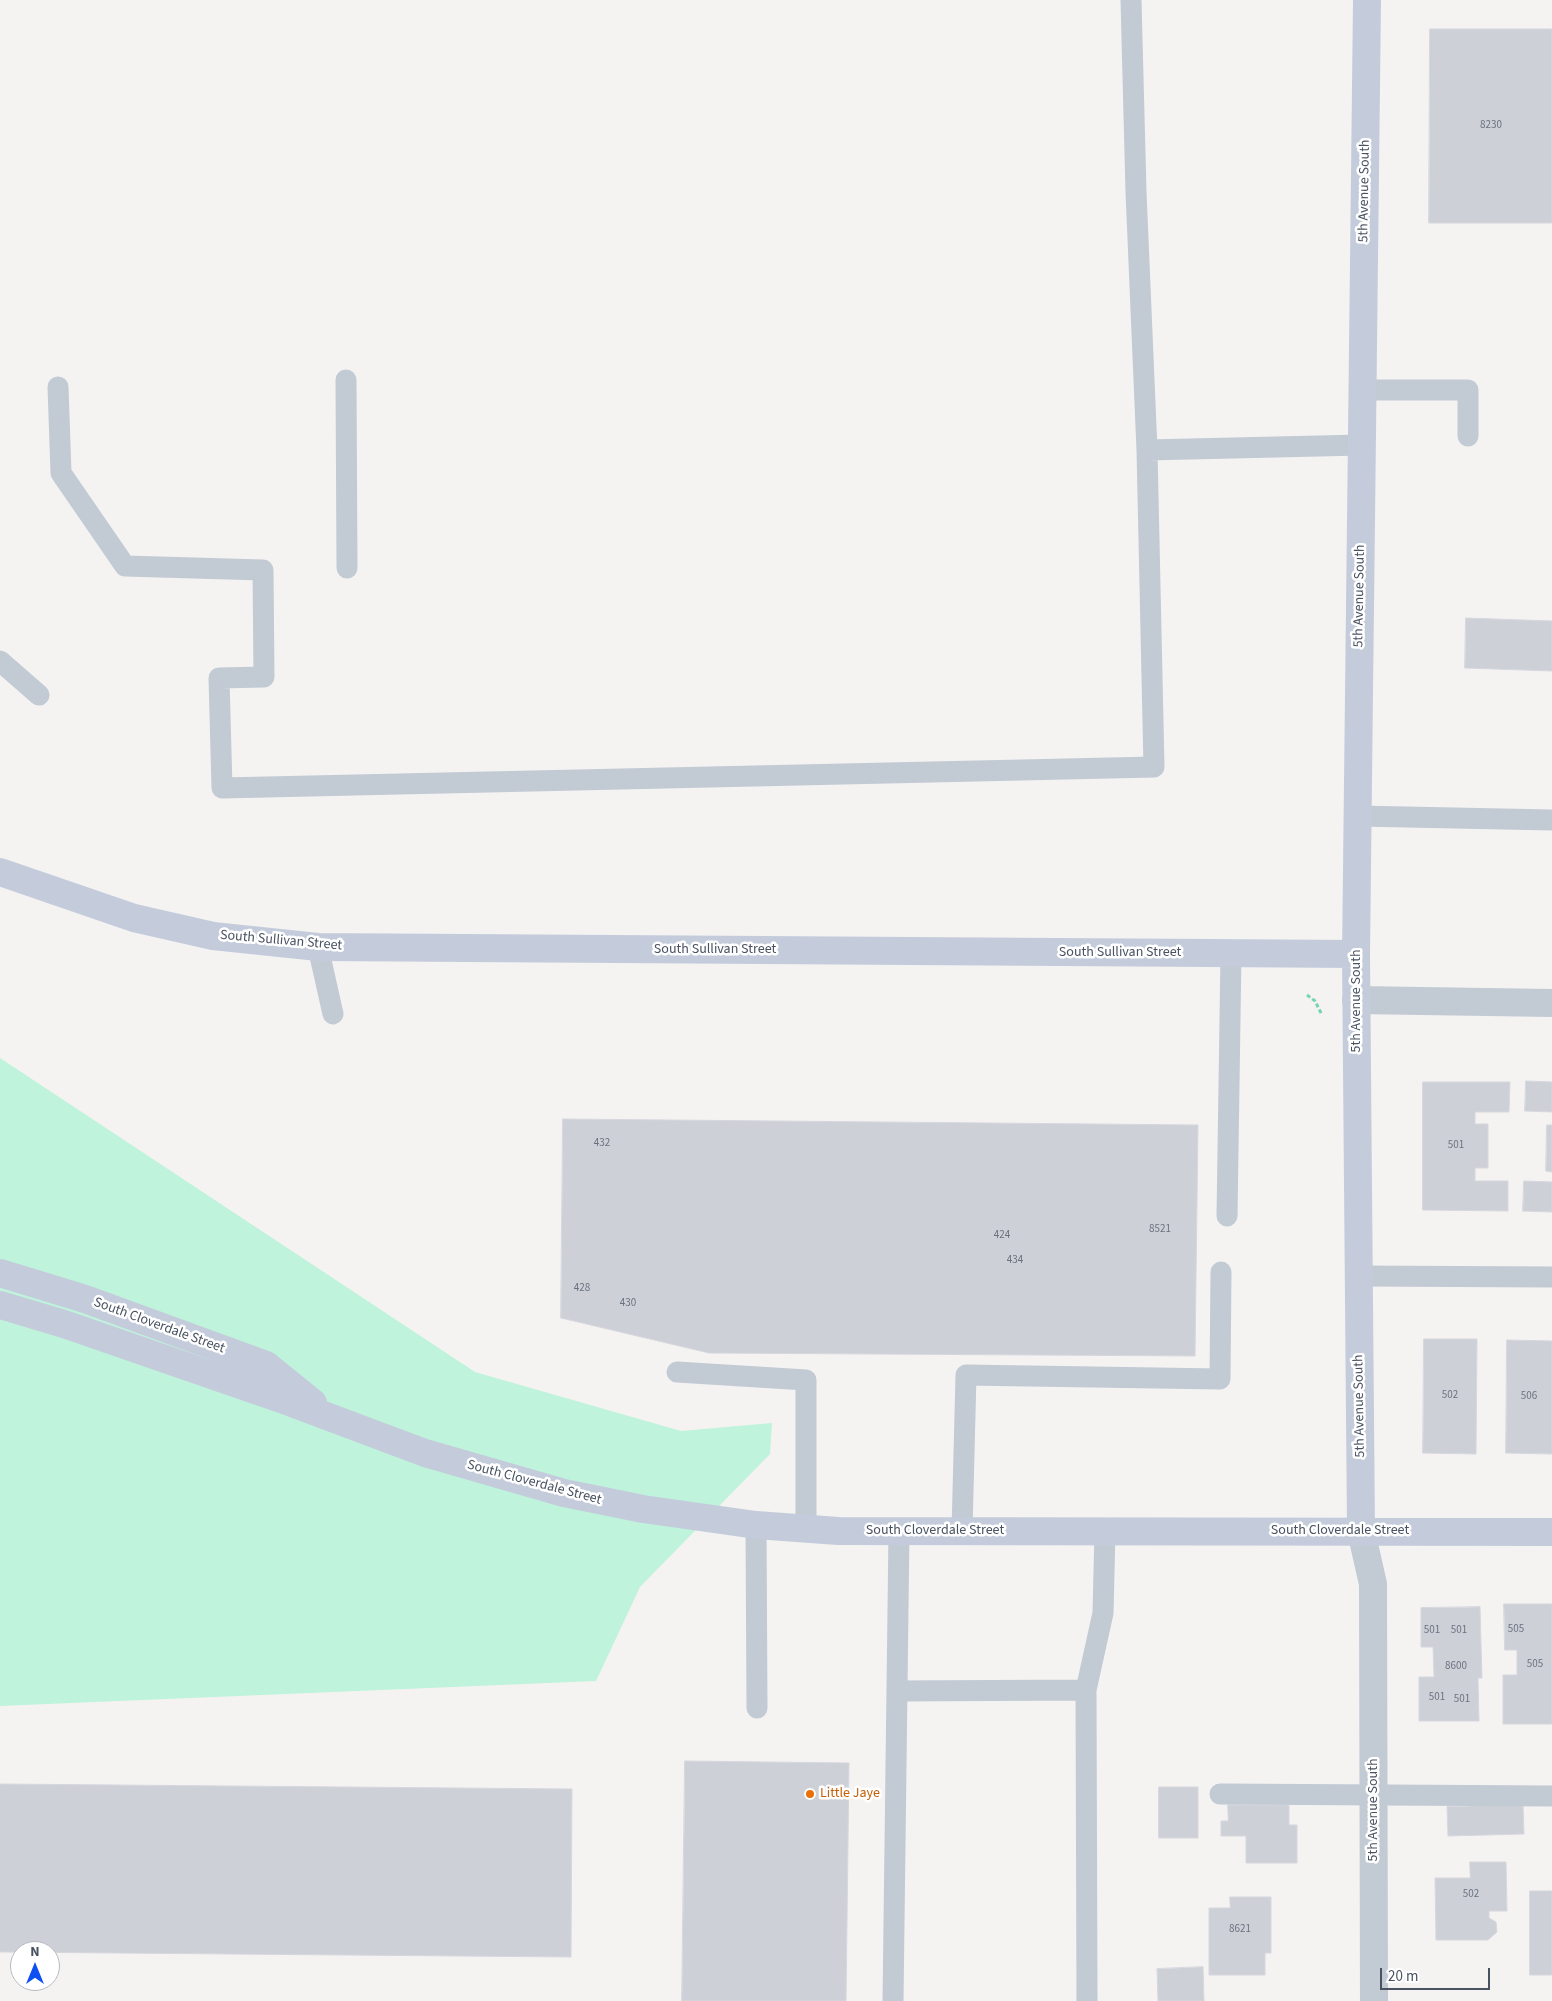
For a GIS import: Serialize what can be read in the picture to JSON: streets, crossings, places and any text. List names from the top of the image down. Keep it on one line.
{"streets":{"street":["5th Avenue South","South Sullivan Street","South Cloverdale Street"]},"crossings":[["5th Avenue South","South Sullivan Street"],["5th Avenue South","South Cloverdale Street"]],"places":["Little Jaye"],"house_numbers":["8230","432","501","8521","424","434","428","430","502","506","505","501","501","505","8600","501","501","502","8621"],"scale_bar":"20 m","north":"top"}
